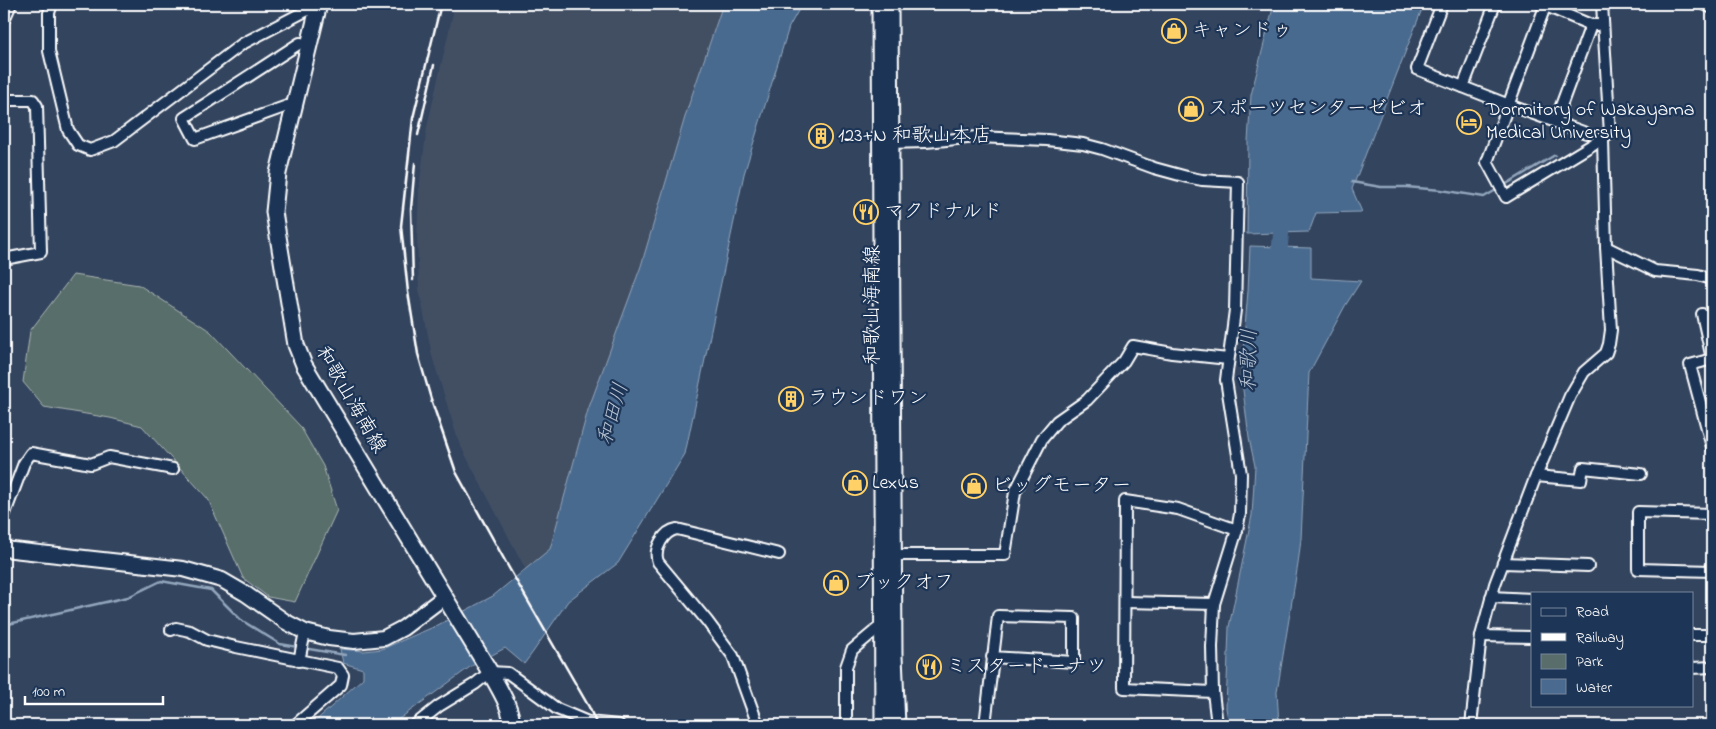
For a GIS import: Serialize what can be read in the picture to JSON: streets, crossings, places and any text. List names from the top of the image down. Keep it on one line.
{"streets":{"main road":["和歌山海南線"]},"water":["和歌川","和田川"],"places":{"shop":["キャンドゥ","スポーツセンターゼビオ","Lexus","ビッグモーター","ブックオフ"],"hotel":["Dormitory of Wakayama Medical University"],"building":["123+N 和歌山本店","ラウンドワン"],"restaurant":["マクドナルド","ミスタードーナツ"]},"legend":["Road","Railway","Park","Water"],"scale_bar":"100 m"}
